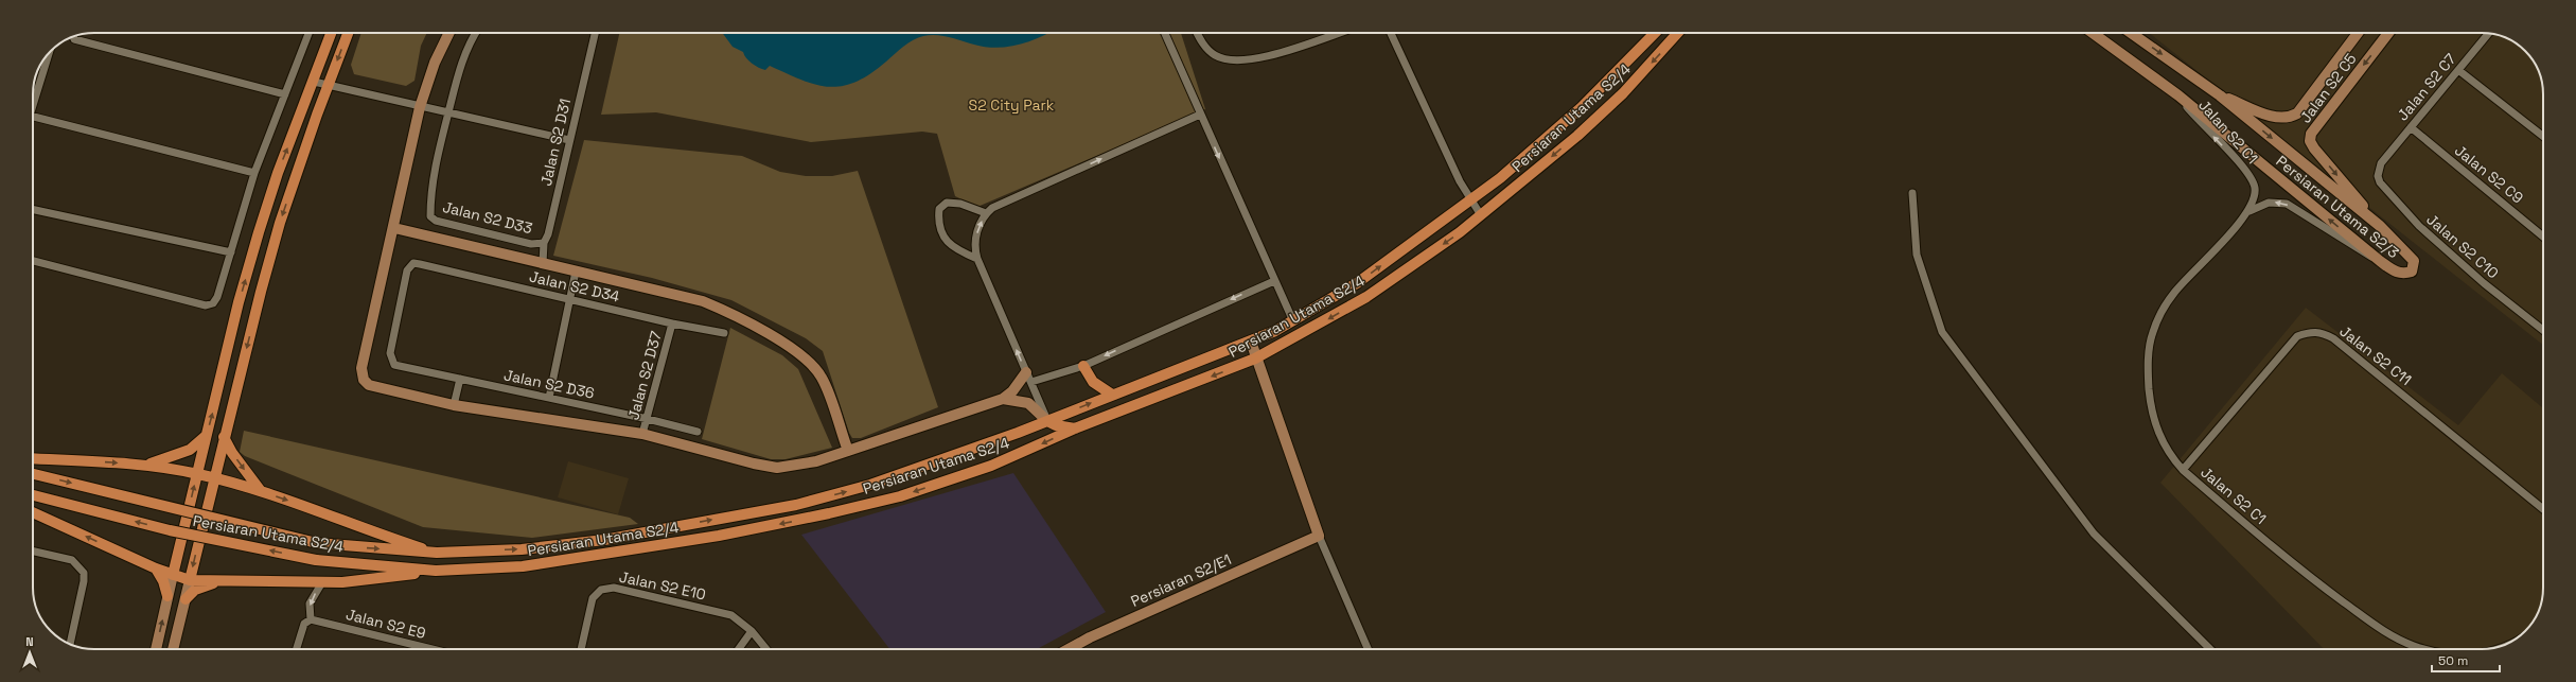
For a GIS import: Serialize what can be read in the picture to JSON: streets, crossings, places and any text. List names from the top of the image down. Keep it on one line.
{"streets":{"main road":["Persiaran Utama S2/4"],"street":["Jalan S2 C7","Jalan S2 C5","Jalan S2 C1","Jalan S2 D31","Jalan S2 C9","Persiaran Utama S2/3","Jalan S2 D33","Jalan S2 C10","Jalan S2 D34","Jalan S2 C11","Jalan S2 D37","Jalan S2 D36","Persiaran S2/E1","Jalan S2 E10","Jalan S2 E9"]},"crossings":[["Jalan S2 C7","Jalan S2 C9"],["Jalan S2 C7","Jalan S2 C10"],["Jalan S2 C5","Persiaran Utama S2/3"],["Jalan S2 C1","Persiaran Utama S2/3"],["Jalan S2 C1","Jalan S2 C11"],["Jalan S2 D31","Jalan S2 D33"],["Jalan S2 D34","Jalan S2 D37"],["Jalan S2 D34","Jalan S2 D36"],["Jalan S2 D37","Jalan S2 D36"]],"parks":["S2 City Park"],"scale_bar":"50 m","north":"top"}
